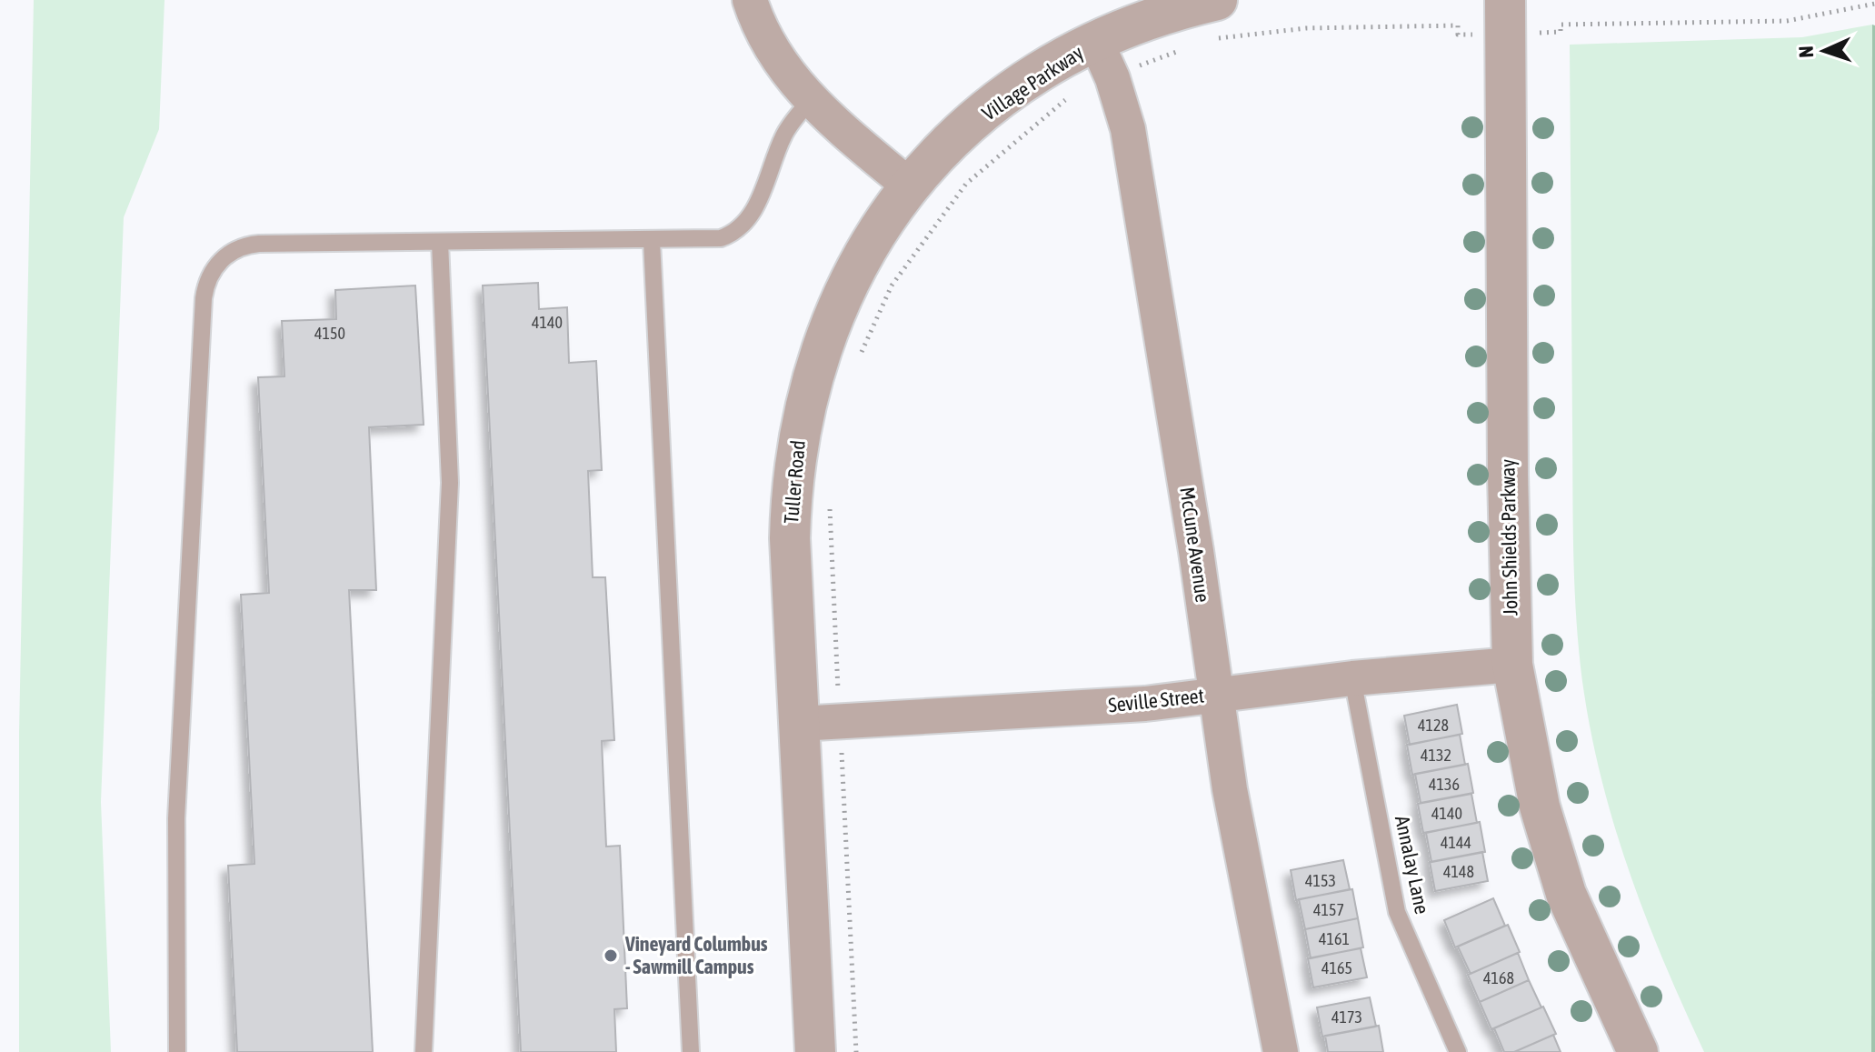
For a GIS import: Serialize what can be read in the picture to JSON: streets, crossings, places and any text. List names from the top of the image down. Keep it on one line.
{"streets":{"street":["Village Parkway","Tuller Road","John Shields Parkway","McCune Avenue","Seville Street"],"lane":["Annalay Lane"]},"crossings":[["Village Parkway","Tuller Road"],["Village Parkway","McCune Avenue"],["Tuller Road","Seville Street"],["John Shields Parkway","Seville Street"],["McCune Avenue","Seville Street"],["Seville Street","Annalay Lane"]],"places":["Vineyard Columbus - Sawmill Campus"],"house_numbers":["4140","4150","4128","4132","4136","4140","4144","4148","4153","4157","4161","4165","4168","4173"],"north":"left"}
